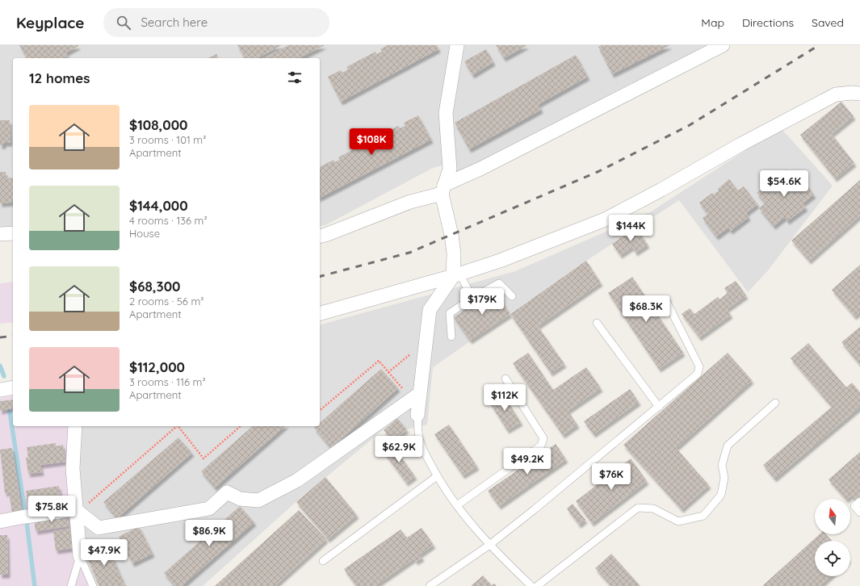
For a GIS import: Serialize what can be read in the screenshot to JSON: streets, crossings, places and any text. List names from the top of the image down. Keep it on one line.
{"north":"top","page":{"header":"Keyplace","search":"Search here","nav":["Map","Directions","Saved"],"heading":"12 homes","list":[{"name":"$108,000","note":"3 rooms · 101 m² · Apartment"},{"name":"$144,000","note":"4 rooms · 136 m² · House"},{"name":"$68,300","note":"2 rooms · 56 m² · Apartment"},{"name":"$112,000","note":"3 rooms · 116 m² · Apartment"}],"price":["$108K","$54.6K","$144K","$179K","$68.3K","$112K","$62.9K","$49.2K","$76K","$75.8K","$86.9K","$47.9K"]}}
